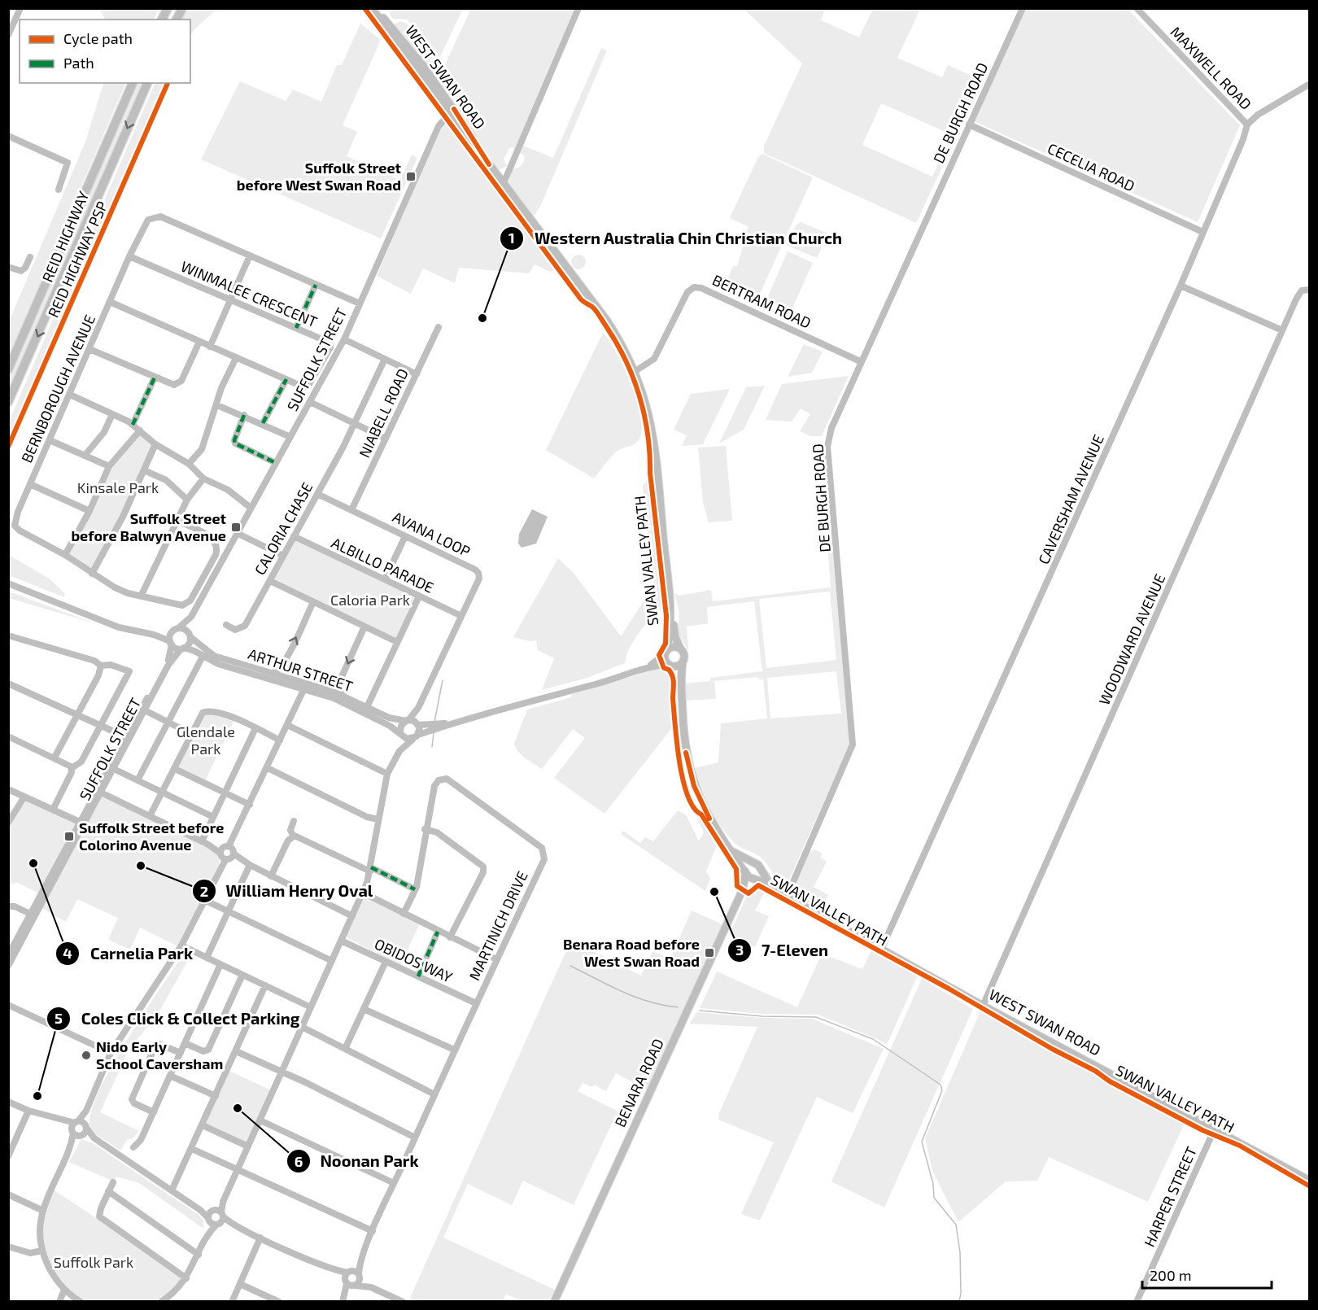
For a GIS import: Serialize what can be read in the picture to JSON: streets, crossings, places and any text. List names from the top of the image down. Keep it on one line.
{"streets":{"highway":["REID HIGHWAY"],"main road":["WEST SWAN ROAD","BENARA ROAD"],"street":["MAXWELL ROAD","DE BURGH ROAD","CECELIA ROAD","WINMALEE CRESCENT","BERTRAM ROAD","SUFFOLK STREET","BERNBOROUGH AVENUE","NIABELL ROAD","CAVERSHAM AVENUE","CALORIA CHASE","AVANA LOOP","ALBILLO PARADE","WOODWARD AVENUE","ARTHUR STREET","MARTINICH DRIVE","OBIDOS WAY","HARPER STREET"],"cycle path":["REID HIGHWAY PSP","SWAN VALLEY PATH"]},"crossings":[["MAXWELL ROAD","CAVERSHAM AVENUE"],["WEST SWAN ROAD","DE BURGH ROAD"],["WEST SWAN ROAD","BERTRAM ROAD"],["WEST SWAN ROAD","SUFFOLK STREET"],["WEST SWAN ROAD","CAVERSHAM AVENUE"],["WEST SWAN ROAD","WOODWARD AVENUE"],["WEST SWAN ROAD","BENARA ROAD"],["WEST SWAN ROAD","HARPER STREET"],["DE BURGH ROAD","CECELIA ROAD"],["DE BURGH ROAD","BERTRAM ROAD"],["CECELIA ROAD","CAVERSHAM AVENUE"],["WINMALEE CRESCENT","BERNBOROUGH AVENUE"],["SUFFOLK STREET","BERNBOROUGH AVENUE"],["SUFFOLK STREET","ARTHUR STREET"],["NIABELL ROAD","AVANA LOOP"],["CALORIA CHASE","AVANA LOOP"],["CALORIA CHASE","ALBILLO PARADE"],["AVANA LOOP","ALBILLO PARADE"],["AVANA LOOP","ARTHUR STREET"],["MARTINICH DRIVE","OBIDOS WAY"]],"parks":["Kinsale Park","Caloria Park","Glendale Park","Suffolk Park"],"places":{"transit":["Suffolk Street before West Swan Road","Suffolk Street before Balwyn Avenue","Suffolk Street before Colorino Avenue","Benara Road before West Swan Road"],"other":["Western Australia Chin Christian Church","Carnelia Park","William Henry Oval","7-Eleven","Nido Early School Caversham","Coles Click & Collect Parking","Noonan Park"]},"legend":["Cycle path","Path"],"scale_bar":"200 m"}
